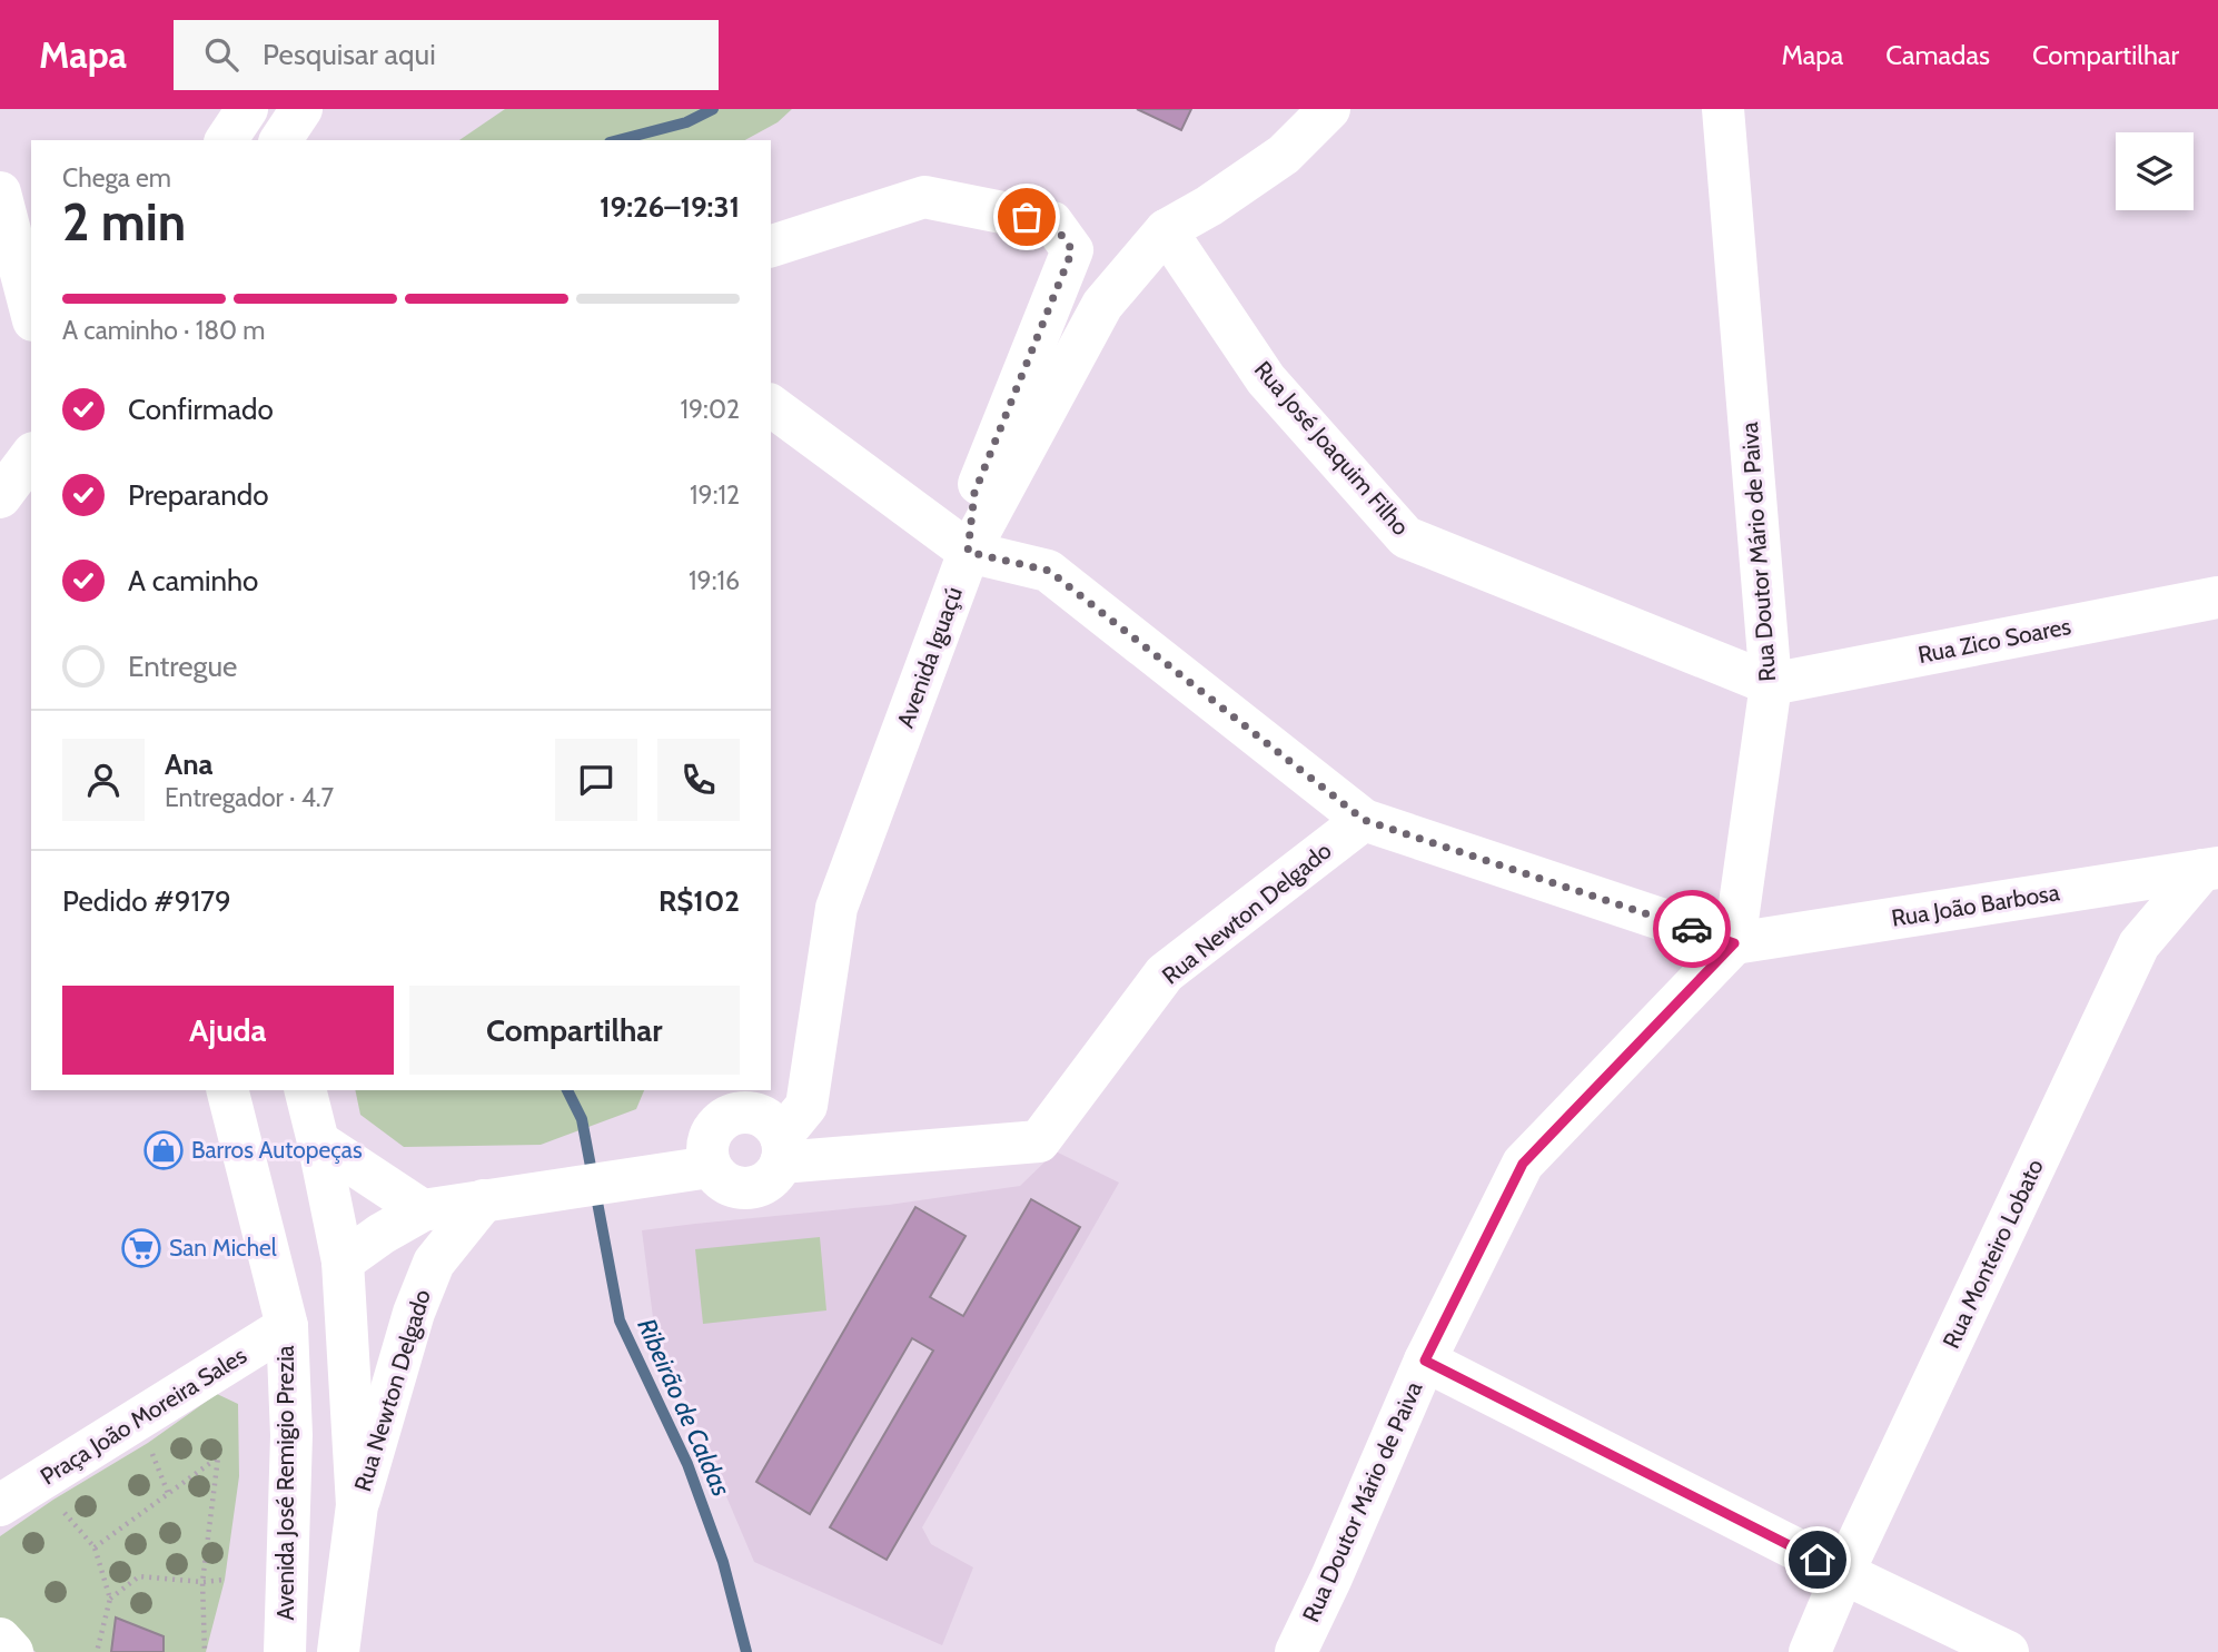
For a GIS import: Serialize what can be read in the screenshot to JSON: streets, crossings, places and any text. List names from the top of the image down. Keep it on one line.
{"streets":{"street":["Rua José Joaquim Filho","Rua Doutor Mário de Paiva","Rua Zico Soares","Avenida Iguaçú","Rua João Barbosa","Rua Newton Delgado","Rua Monteiro Lobato","Praça João Moreira Sales","Avenida José Remigio Prezia"]},"crossings":[["Rua José Joaquim Filho","Rua Doutor Mário de Paiva"],["Rua José Joaquim Filho","Rua Zico Soares"],["Rua José Joaquim Filho","Avenida Iguaçú"],["Rua Doutor Mário de Paiva","Rua Zico Soares"],["Rua Doutor Mário de Paiva","Rua João Barbosa"],["Avenida Iguaçú","Rua Newton Delgado"],["Rua João Barbosa","Rua Monteiro Lobato"],["Praça João Moreira Sales","Avenida José Remigio Prezia"]],"water":["Ribeirão de Caldas"],"places":{"shop":["Barros Autopeças"],"supermarket":["San Michel"]},"page":{"header":"Mapa","search":"Pesquisar aqui","nav":["Mapa","Camadas","Compartilhar"],"heading":["2 min","Chega em","19:26–19:31"],"panel":["Ana","Entregador · 4.7","Pedido #9179","R$102"],"bar":"A caminho · 180 m","list":[["Confirmado","19:02"],["Preparando","19:12"],["A caminho","19:16"],"Entregue"],"buttons":["Ajuda","Compartilhar"]}}
